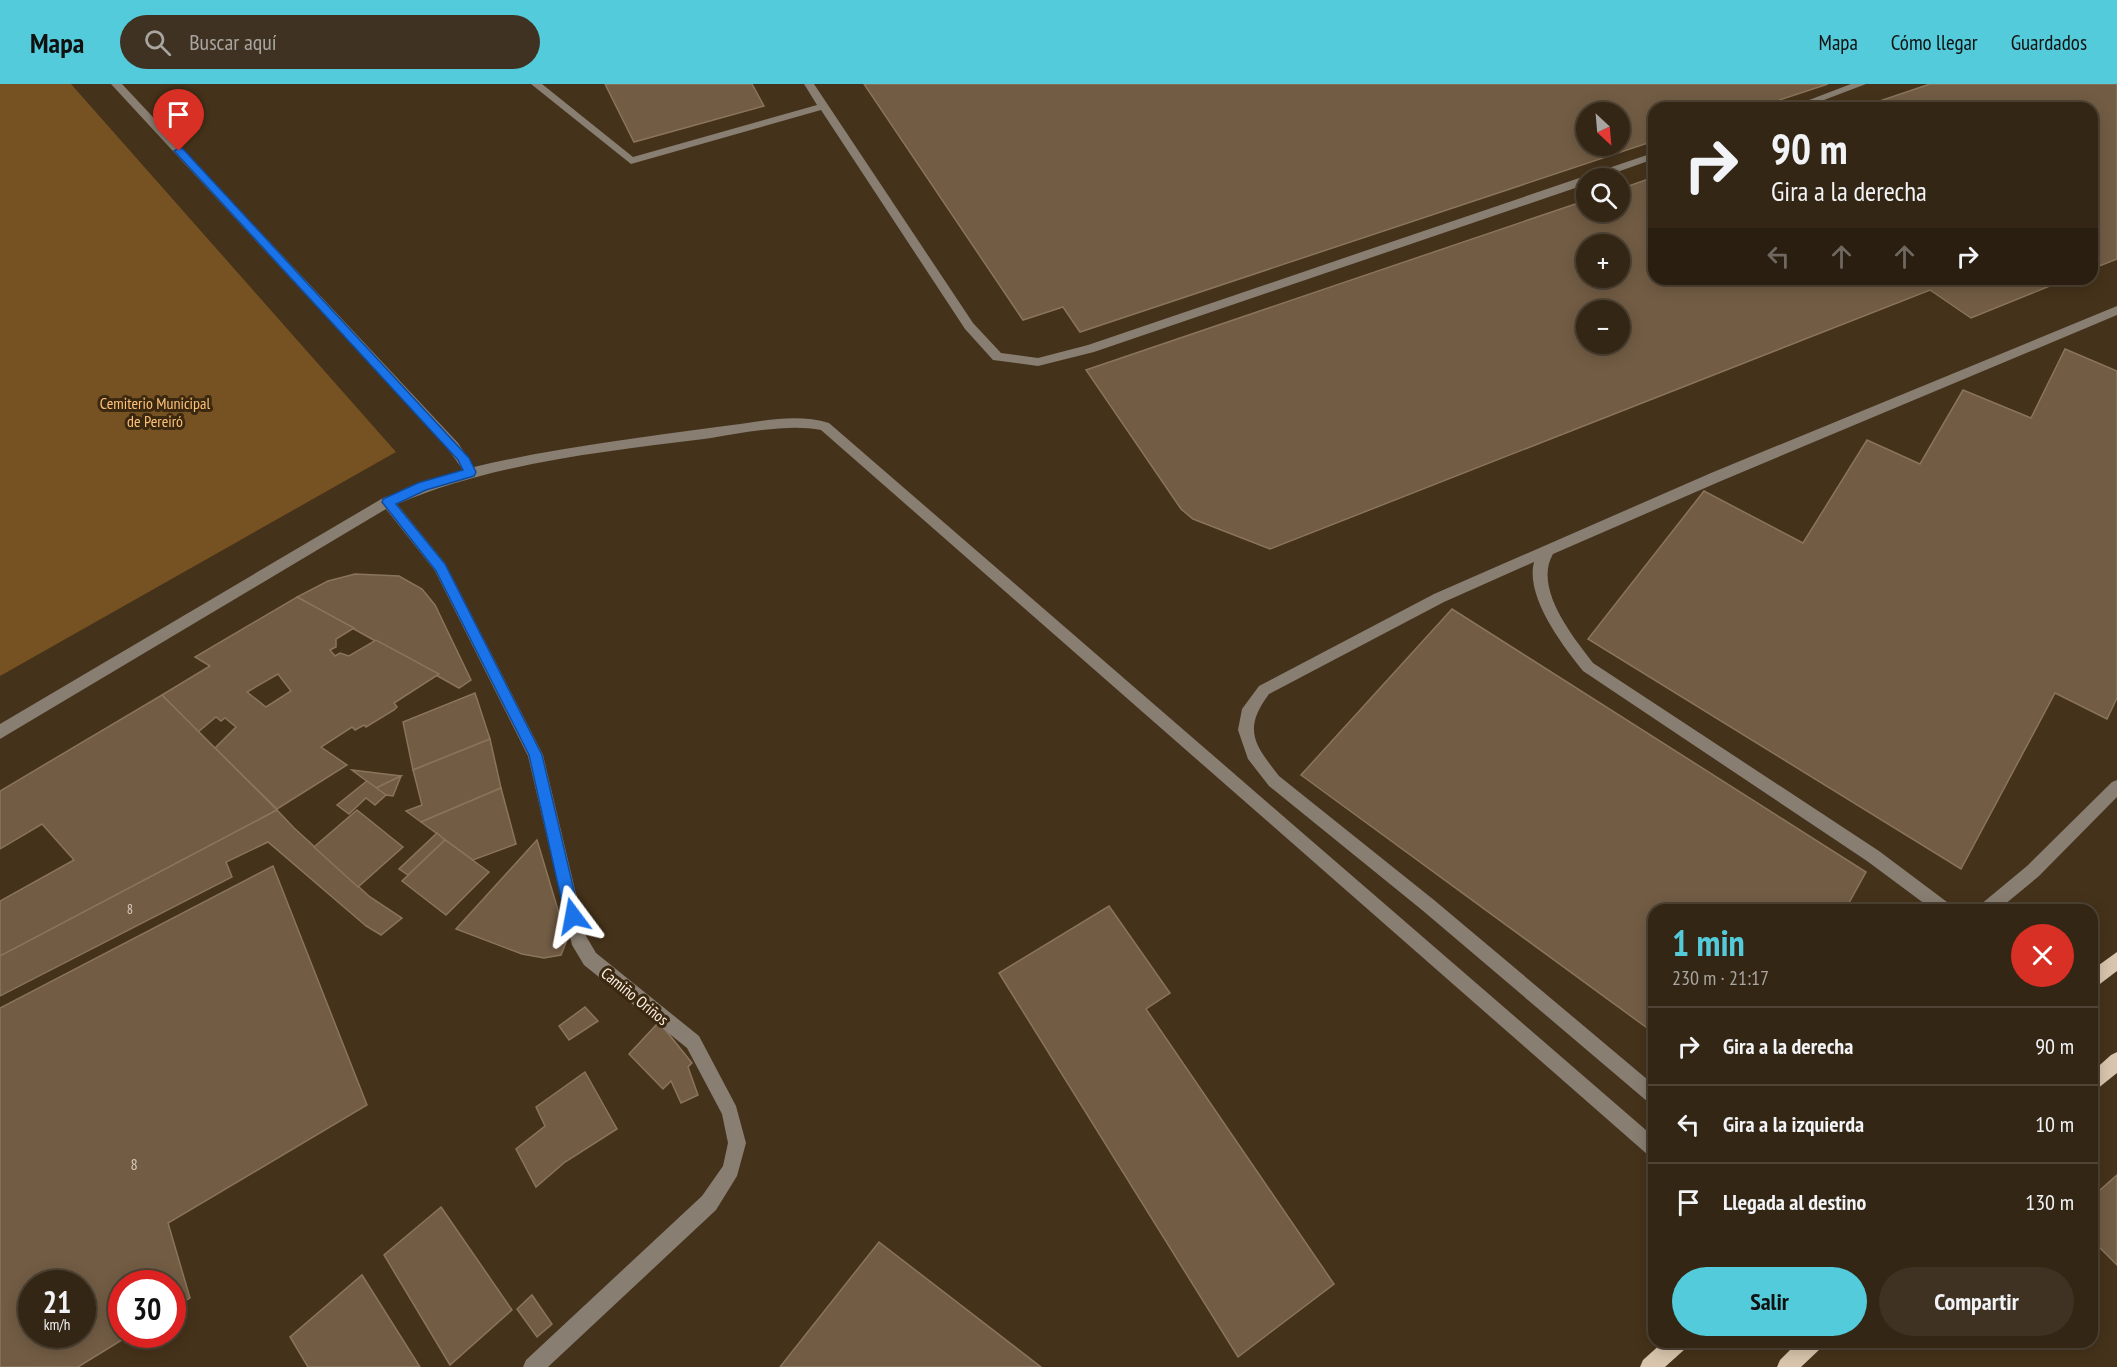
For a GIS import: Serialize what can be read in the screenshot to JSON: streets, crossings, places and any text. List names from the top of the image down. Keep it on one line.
{"streets":{"street":["Camiño Oriños"]},"parks":["Cemiterio Municipal de Pereiró"],"house_numbers":["8","8"],"north":"bottom right","page":{"header":"Mapa","search":"Buscar aquí","nav":["Mapa","Cómo llegar","Guardados"],"map_buttons":["+","−"],"turn":["90 m","Gira a la derecha"],"heading":["1 min","230 m · 21:17"],"list":[{"name":"Gira a la derecha","value":"90 m"},{"name":"Gira a la izquierda","value":"10 m"},{"name":"Llegada al destino","value":"130 m"}],"buttons":["Salir","Compartir"],"speed":"21 km/h","limit":"30"}}
